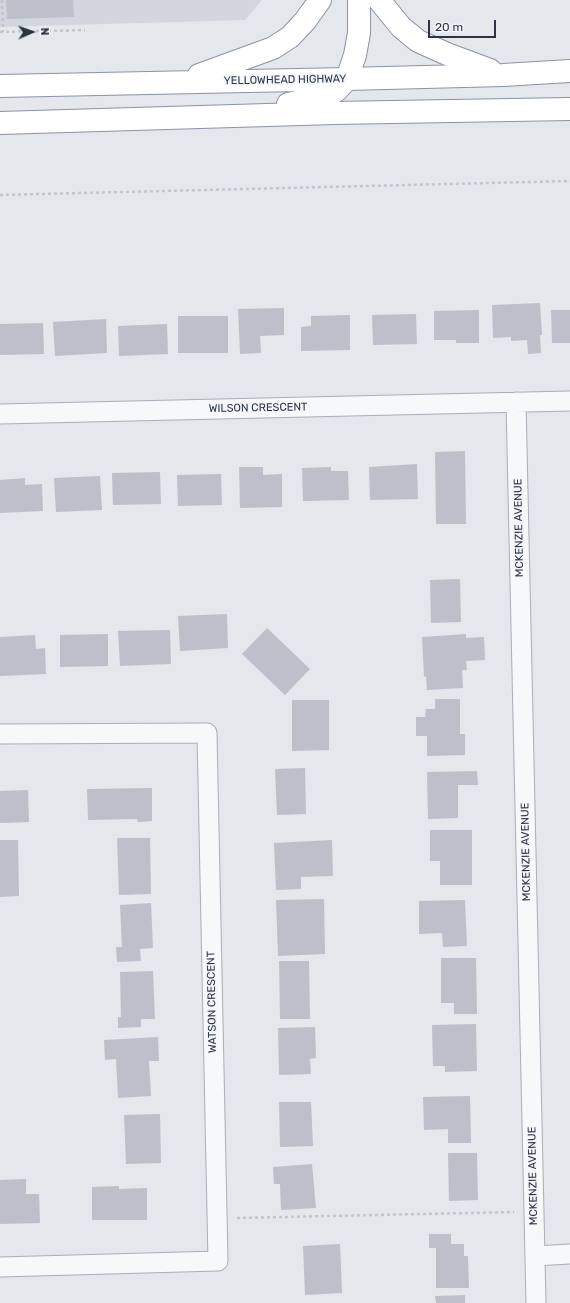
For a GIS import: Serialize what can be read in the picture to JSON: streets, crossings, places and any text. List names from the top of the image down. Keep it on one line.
{"streets":{"highway":["YELLOWHEAD HIGHWAY"],"street":["WILSON CRESCENT","MCKENZIE AVENUE","WATSON CRESCENT"]},"crossings":[["WILSON CRESCENT","MCKENZIE AVENUE"]],"scale_bar":"20 m","north":"right"}
